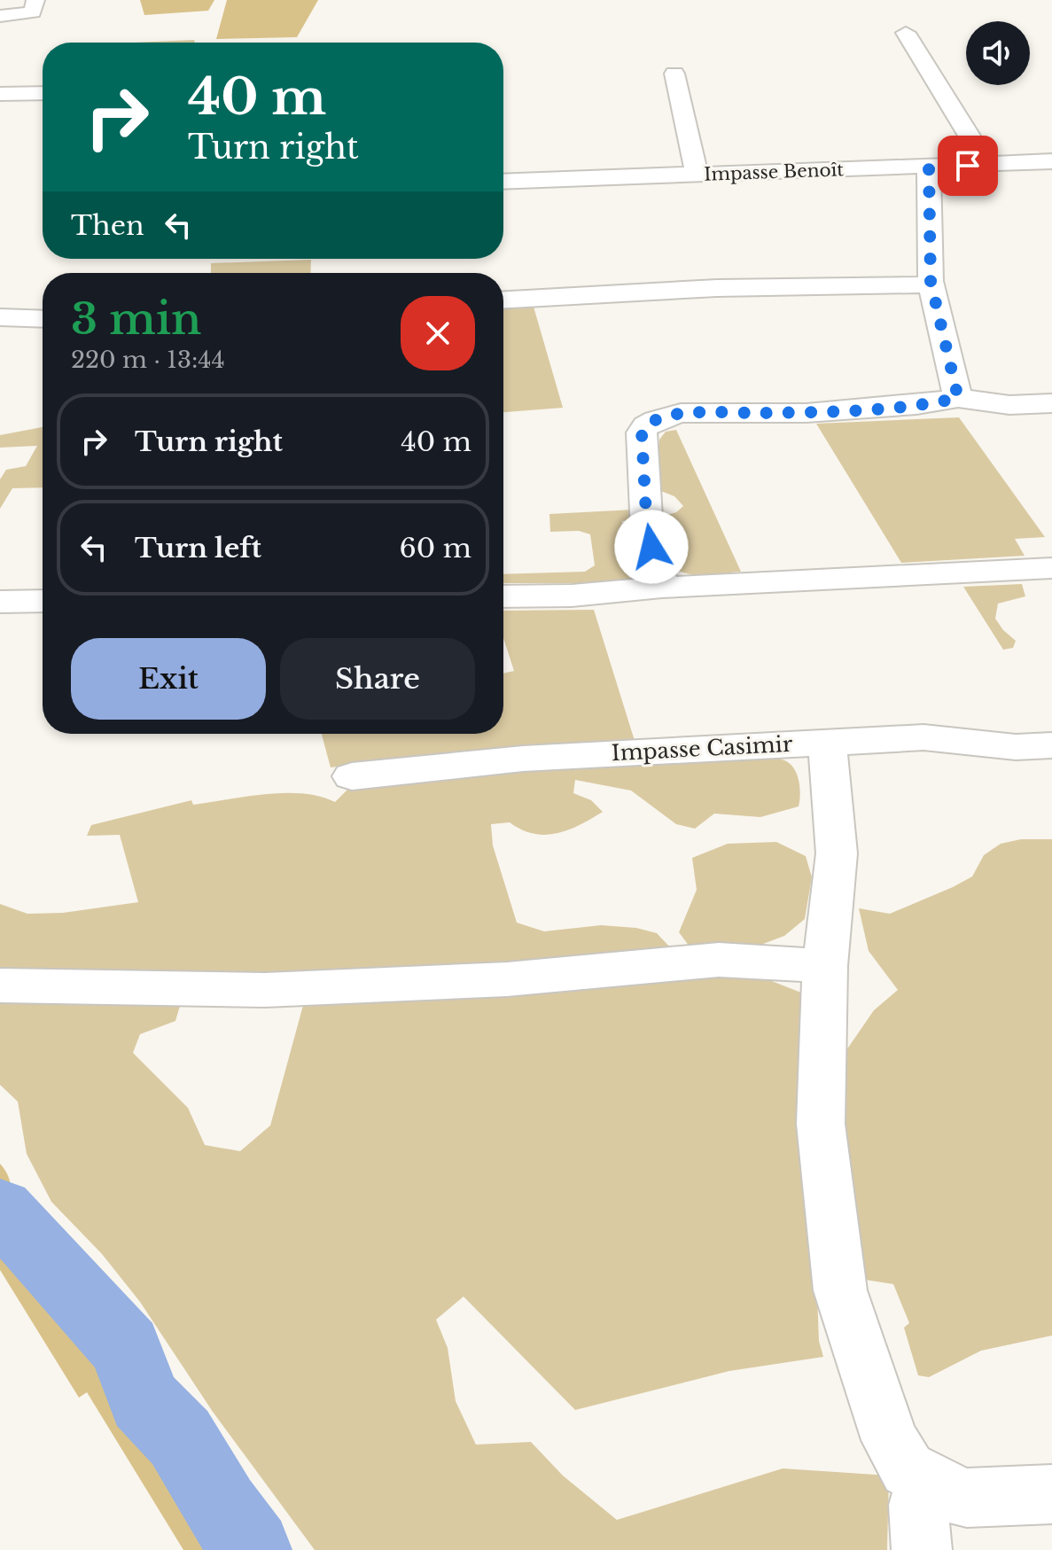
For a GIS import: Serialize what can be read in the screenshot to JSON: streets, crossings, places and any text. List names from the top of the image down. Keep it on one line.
{"streets":{"street":["Impasse Benoît","Impasse Casimir"]},"page":{"turn":["40 m","Turn right"],"then":"Then","heading":["3 min","220 m · 13:44"],"list":[{"name":"Turn right","value":"40 m"},{"name":"Turn left","value":"60 m"}],"buttons":["Exit","Share"]}}
